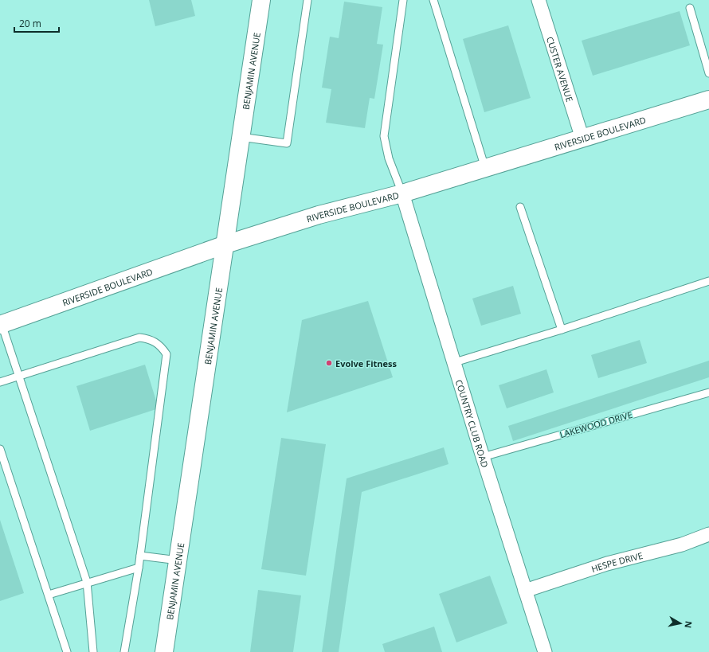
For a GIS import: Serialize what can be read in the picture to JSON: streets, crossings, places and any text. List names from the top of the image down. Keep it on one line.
{"streets":{"main road":["BENJAMIN AVENUE","RIVERSIDE BOULEVARD"],"street":["CUSTER AVENUE","COUNTRY CLUB ROAD","HESPE DRIVE"],"lane":["LAKEWOOD DRIVE"]},"crossings":[["CUSTER AVENUE","RIVERSIDE BOULEVARD"],["BENJAMIN AVENUE","RIVERSIDE BOULEVARD"],["RIVERSIDE BOULEVARD","COUNTRY CLUB ROAD"],["COUNTRY CLUB ROAD","LAKEWOOD DRIVE"],["COUNTRY CLUB ROAD","HESPE DRIVE"]],"places":["Evolve Fitness"],"scale_bar":"20 m","north":"right"}
